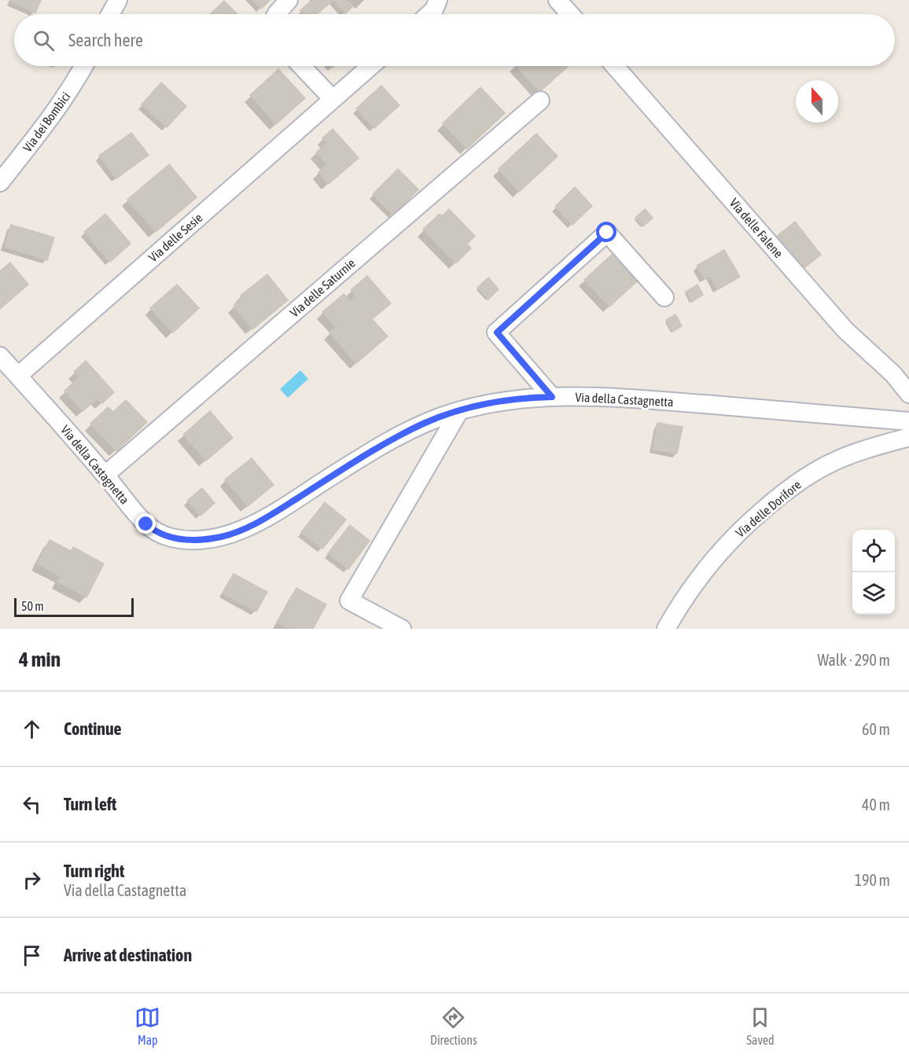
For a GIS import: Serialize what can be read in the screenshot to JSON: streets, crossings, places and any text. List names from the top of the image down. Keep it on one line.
{"streets":{"street":["Via dei Bombici","Via delle Falene","Via delle Sesie","Via delle Saturnie","Via della Castagnetta","Via delle Dorifore"]},"crossings":[["Via delle Sesie","Via della Castagnetta"],["Via delle Saturnie","Via della Castagnetta"]],"scale_bar":"50 m","north":"top","page":{"search":"Search here","scale":"50 m","heading":["4 min","Walk · 290 m"],"list":[["Continue","60 m"],["Turn left","40 m"],["Turn right","Via della Castagnetta","190 m"],"Arrive at destination"],"nav":["Map","Directions","Saved"]}}
